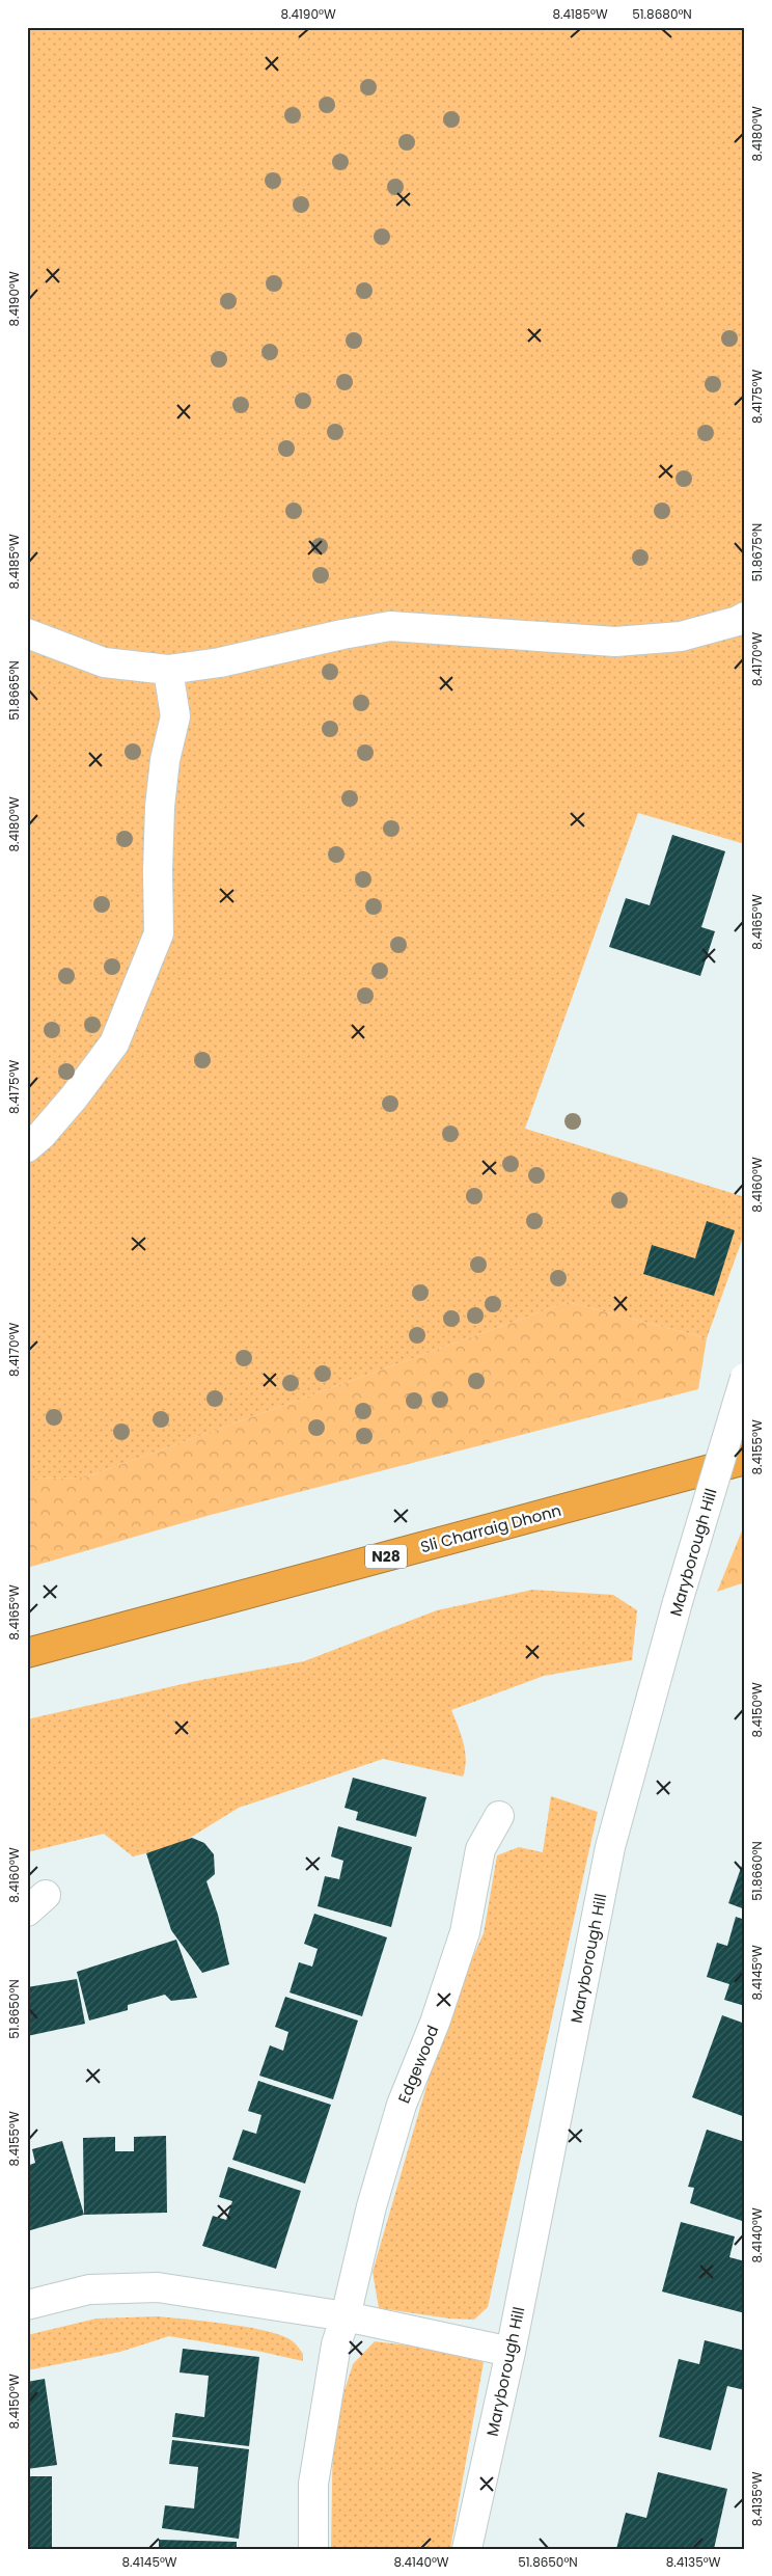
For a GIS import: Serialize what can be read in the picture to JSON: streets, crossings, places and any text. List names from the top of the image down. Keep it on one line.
{"streets":{"highway":["Sli Charraig Dhonn","N28"],"street":["Maryborough Hill","Edgewood"]},"coordinates":["8.4190°W","8.4185°W","51.8680°N","8.4180°W","8.4175°W","51.8675°N","8.4170°W","51.8665°N","8.4165°W","8.4160°W","8.4155°W","8.4150°W","51.8660°N","8.4145°W","51.8650°N","8.4140°W","8.4135°W"]}
